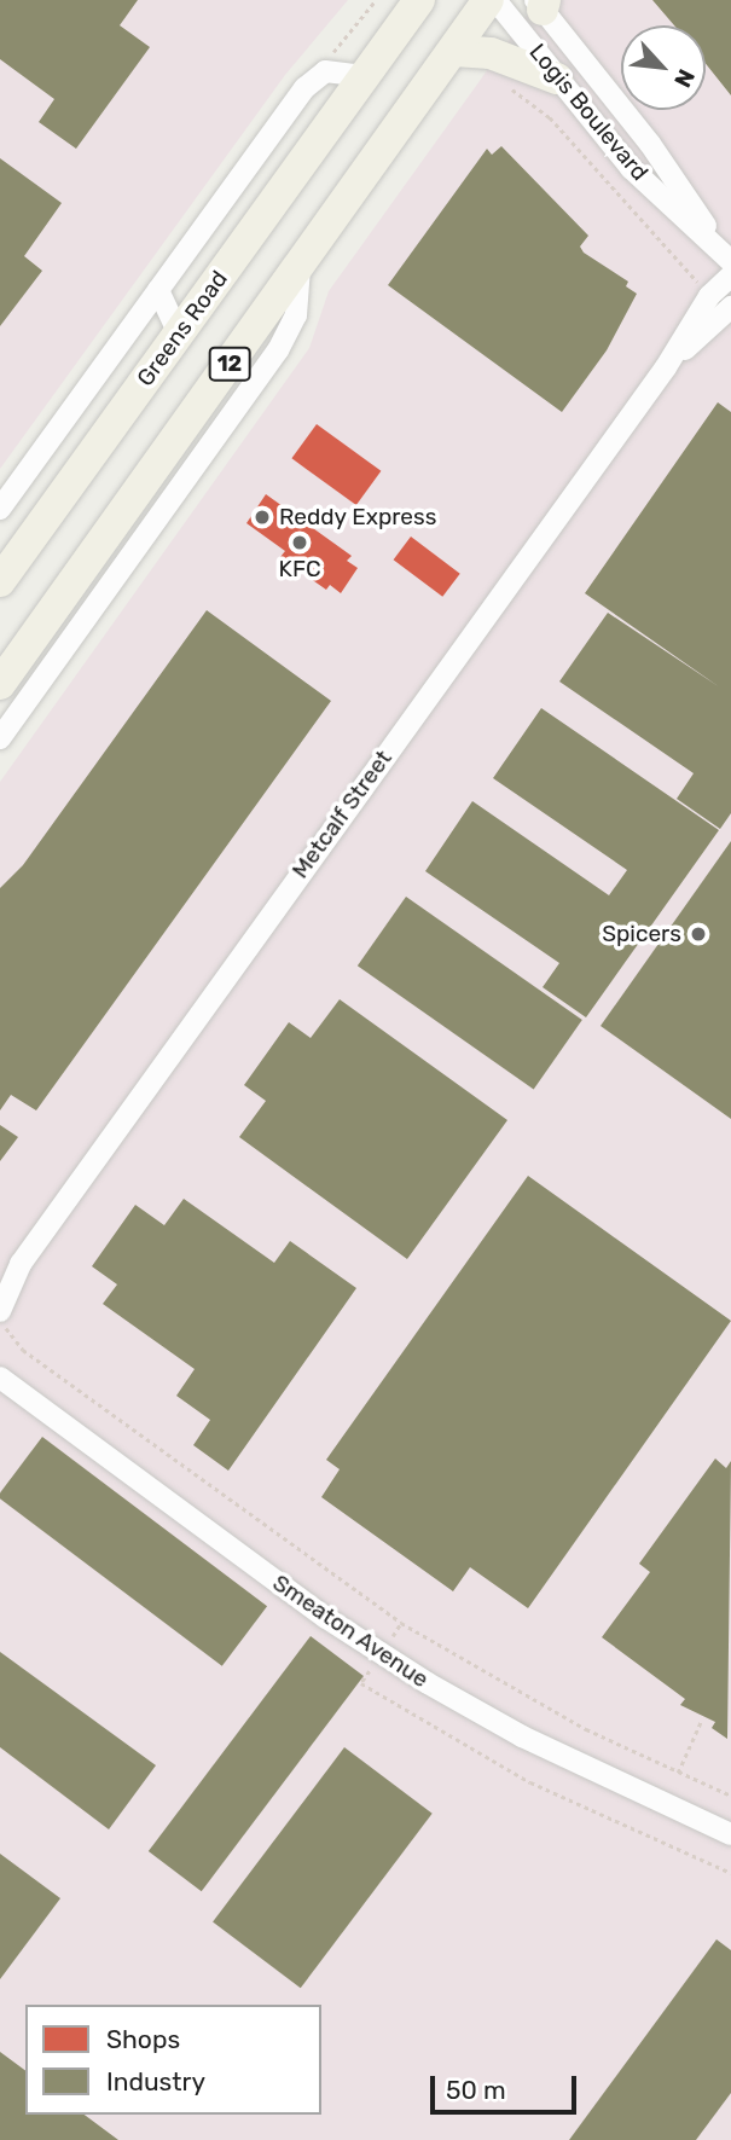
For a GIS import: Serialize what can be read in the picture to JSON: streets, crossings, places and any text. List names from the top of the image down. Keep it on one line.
{"streets":{"main road":["Greens Road","12"],"street":["Logis Boulevard","Metcalf Street","Smeaton Avenue"]},"crossings":[["Logis Boulevard","Metcalf Street"]],"places":["Reddy Express","KFC","Spicers"],"legend":["Shops","Industry"],"scale_bar":"50 m","north":"bottom right"}
